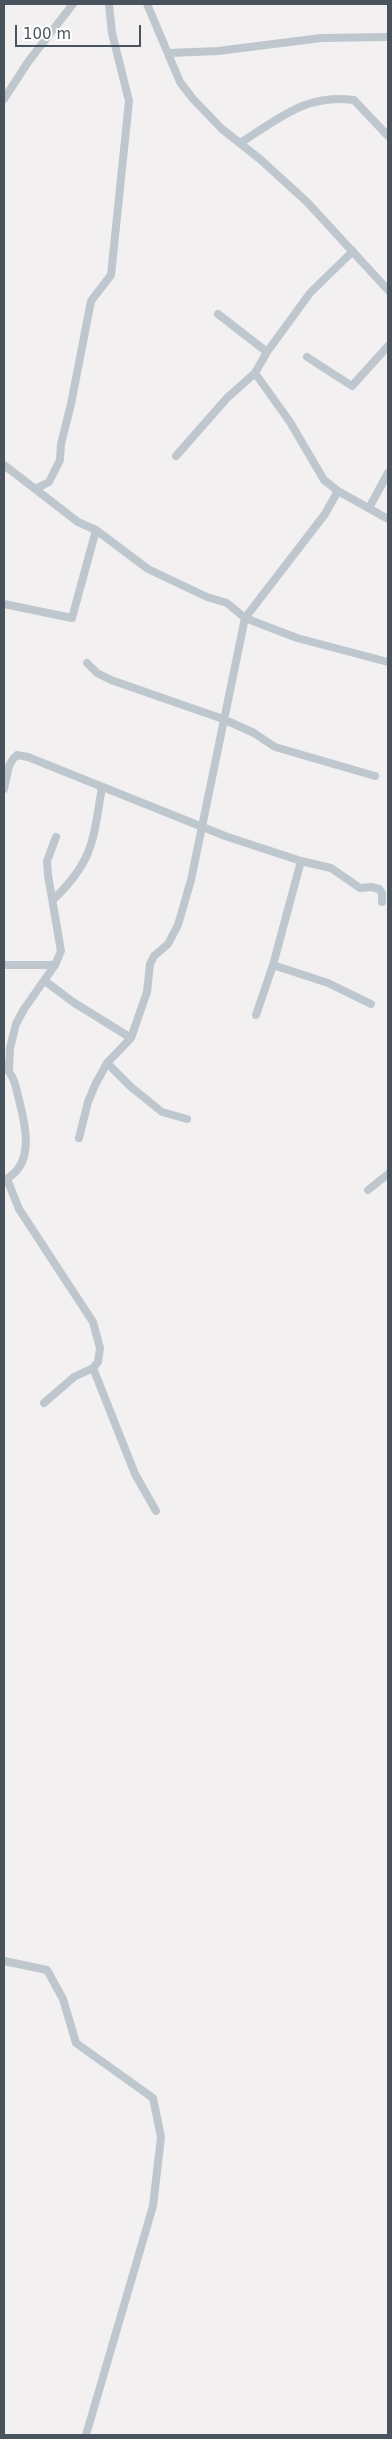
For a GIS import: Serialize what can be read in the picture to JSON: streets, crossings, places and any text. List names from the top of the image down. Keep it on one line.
{"scale_bar":"100 m"}
